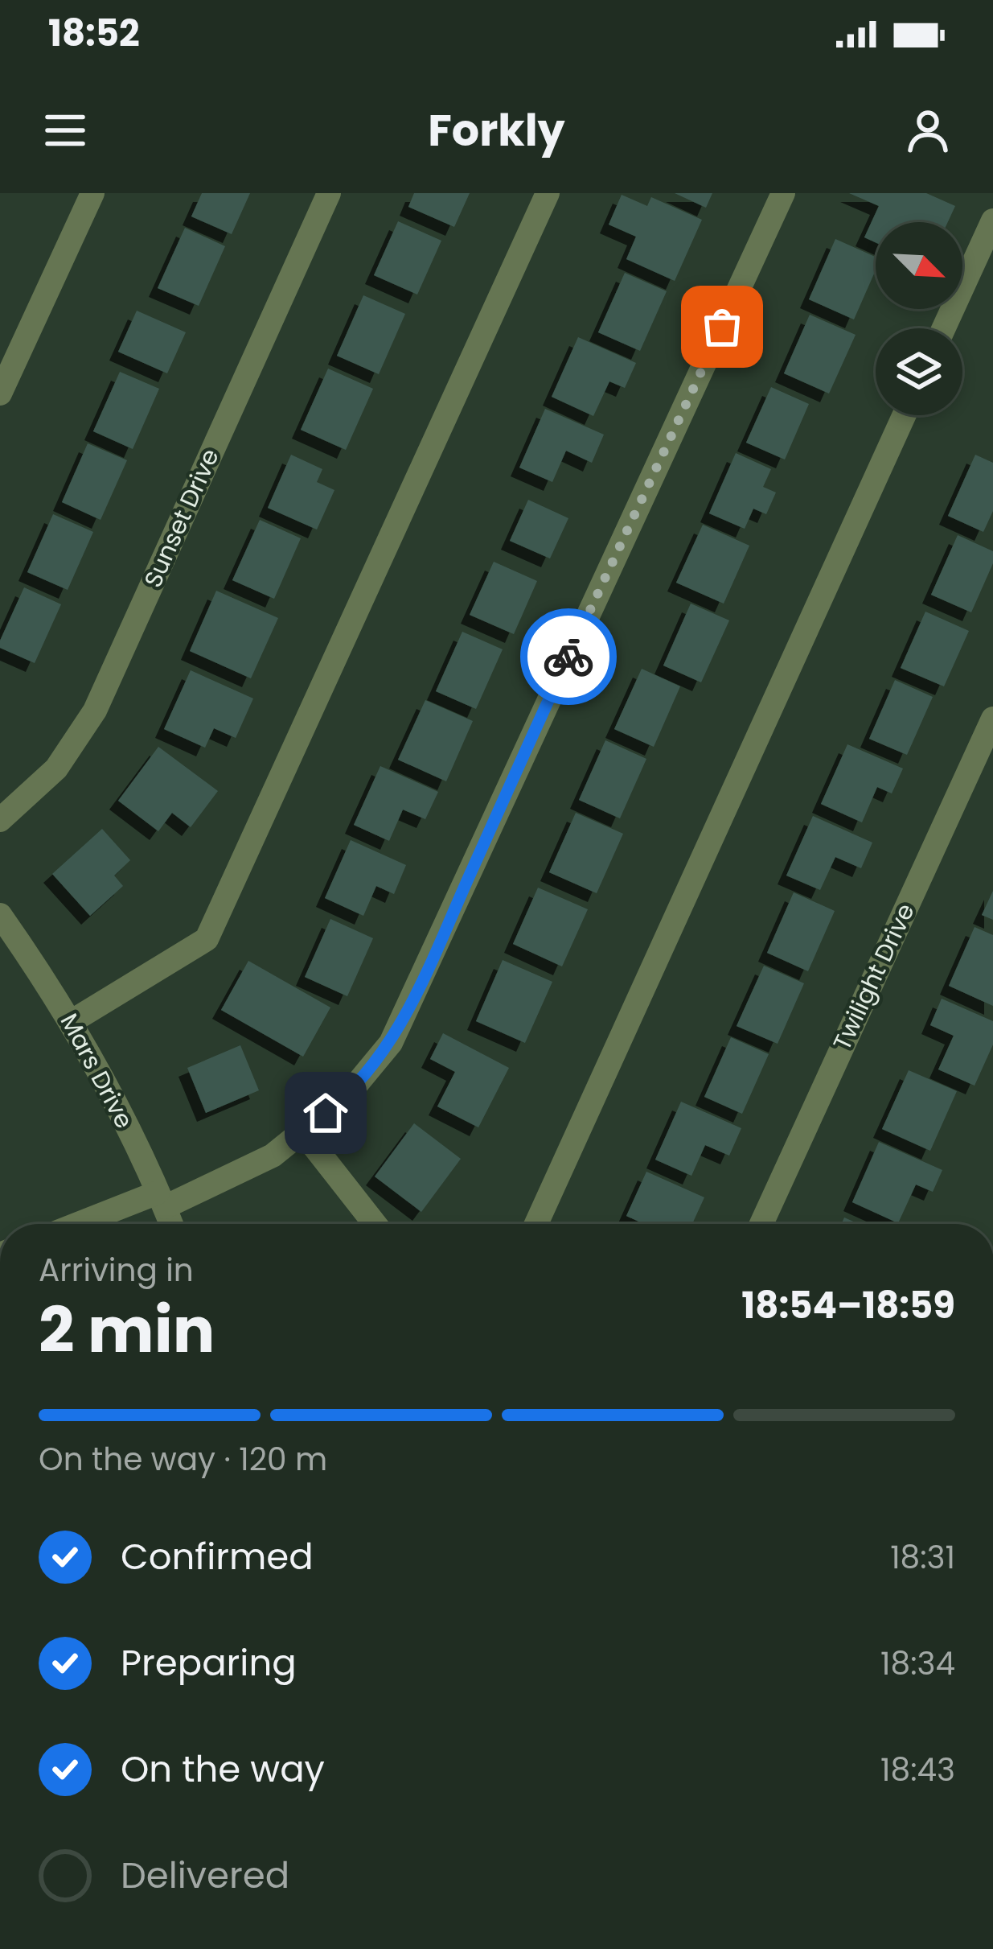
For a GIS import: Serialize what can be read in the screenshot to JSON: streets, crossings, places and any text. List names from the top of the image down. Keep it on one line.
{"streets":{"street":["Sunset Drive","Twilight Drive","Mars Drive"]},"north":"bottom right","page":{"status":"18:52","header":"Forkly","heading":["2 min","Arriving in","18:54–18:59"],"bar":"On the way · 120 m","list":[["Confirmed","18:31"],["Preparing","18:34"],["On the way","18:43"],"Delivered"]}}
